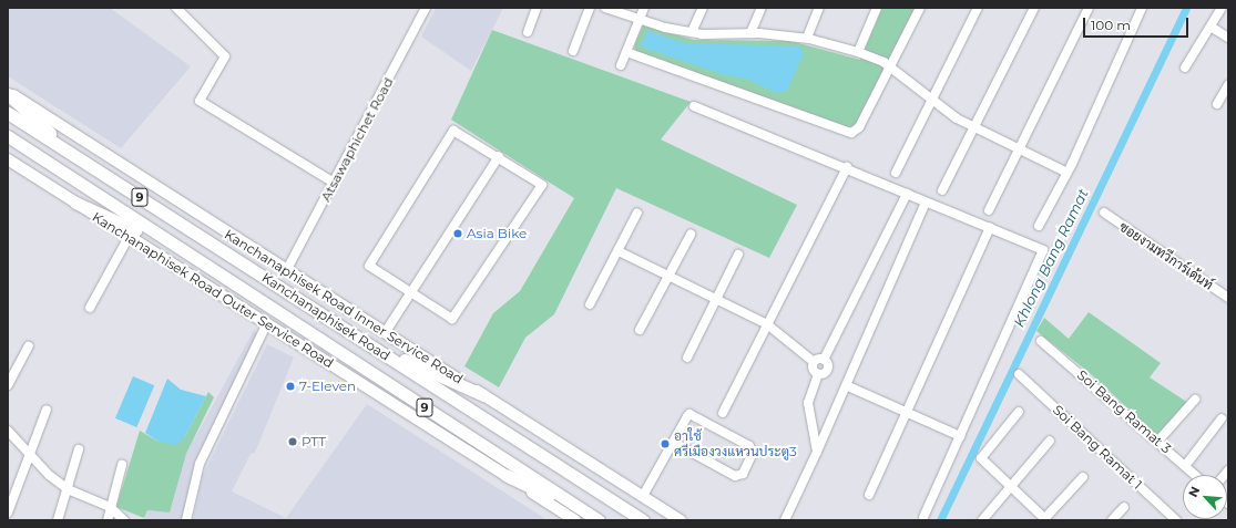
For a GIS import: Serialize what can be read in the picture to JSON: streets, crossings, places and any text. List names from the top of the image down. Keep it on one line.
{"streets":{"highway":["9","Kanchanaphisek Road"],"main road":["Kanchanaphisek Road Outer Service Road","Kanchanaphisek Road Inner Service Road"],"street":["Atsawaphichet Road","ซอยงามทวีการ์เด้นท์","Soi Bang Ramat 3","Soi Bang Ramat 1"]},"crossings":[["Atsawaphichet Road","Kanchanaphisek Road Inner Service Road"]],"water":["Khlong Bang Ramat"],"places":["Asia Bike","7-Eleven","PTT","อาใช้ ศรีเมืองวงแหวนประตู3"],"scale_bar":"100 m","north":"top left"}
